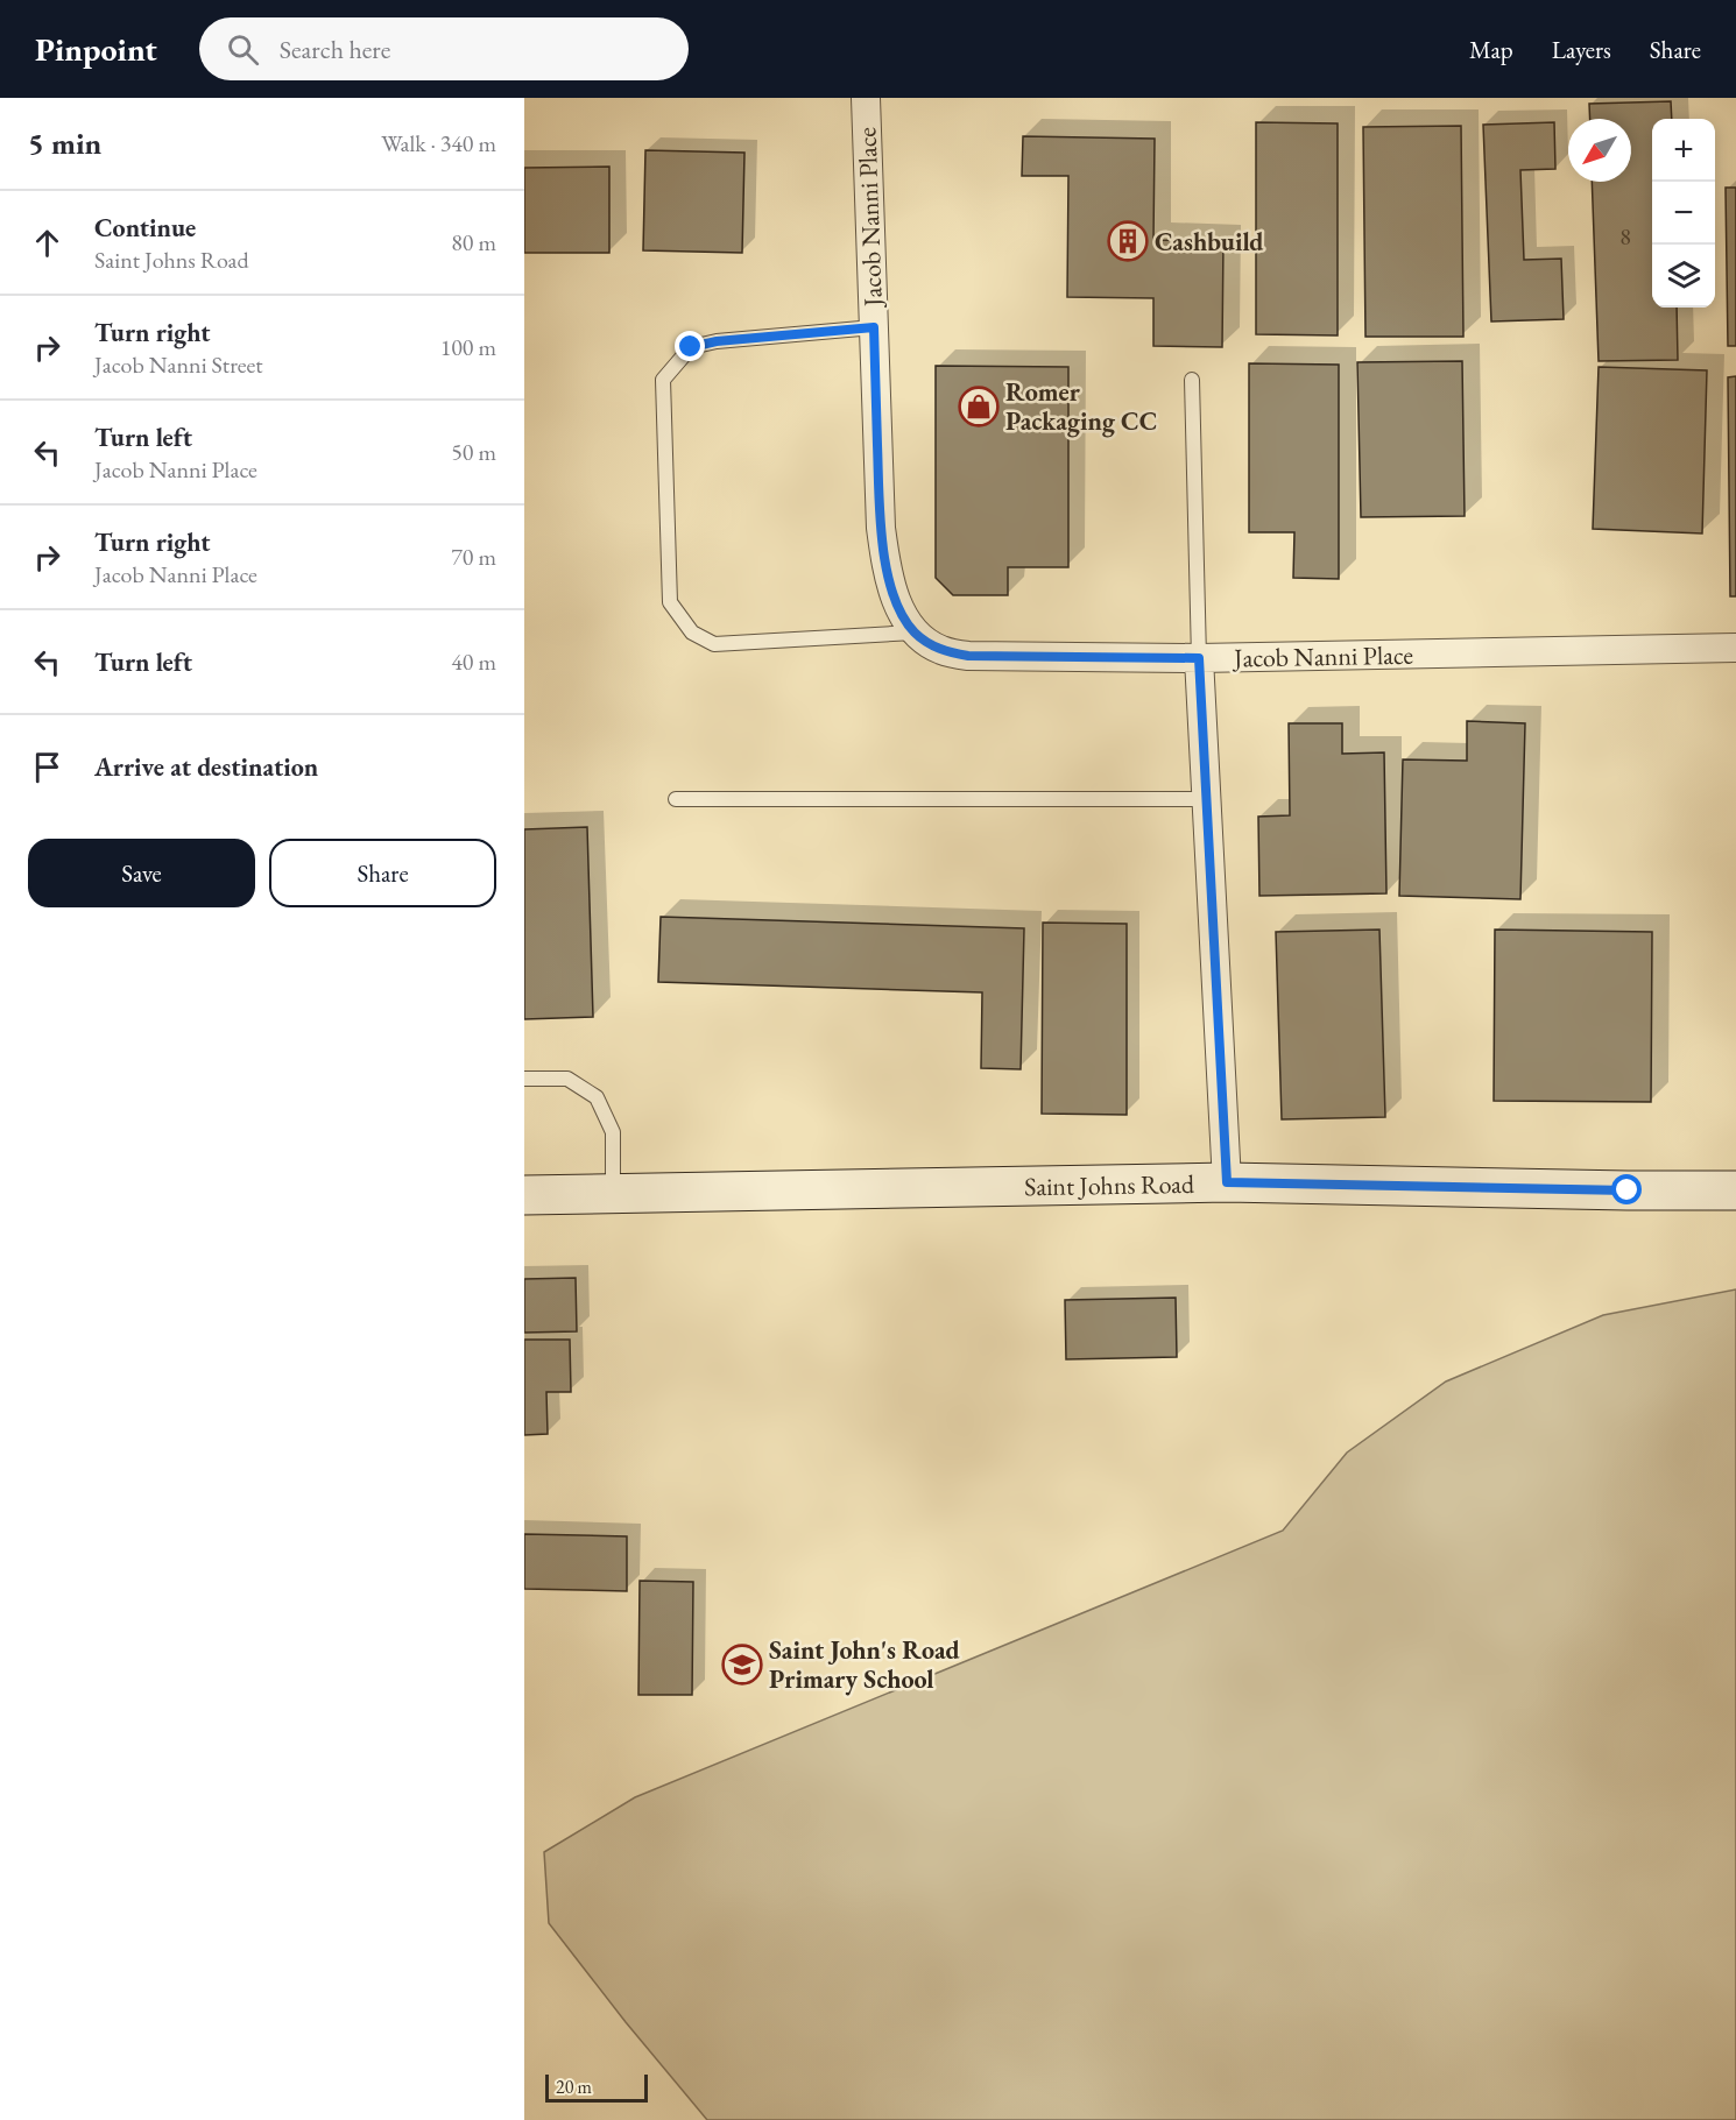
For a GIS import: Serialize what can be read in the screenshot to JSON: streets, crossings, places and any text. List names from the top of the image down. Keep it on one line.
{"streets":{"street":["Jacob Nanni Place","Saint Johns Road"]},"places":{"building":["Cashbuild"],"shop":["Romer Packaging CC"],"school or university":["Saint John's Road Primary School"]},"house_numbers":["8"],"scale_bar":"20 m","north":"bottom left","page":{"header":"Pinpoint","search":"Search here","nav":["Map","Layers","Share"],"heading":["5 min","Walk · 340 m"],"map_buttons":["+","−"],"list":[["Continue","Saint Johns Road","80 m"],["Turn right","Jacob Nanni Street","100 m"],["Turn left","Jacob Nanni Place","50 m"],["Turn right","Jacob Nanni Place","70 m"],["Turn left","40 m"],"Arrive at destination"],"buttons":["Save","Share"],"scale":"20 m"}}
